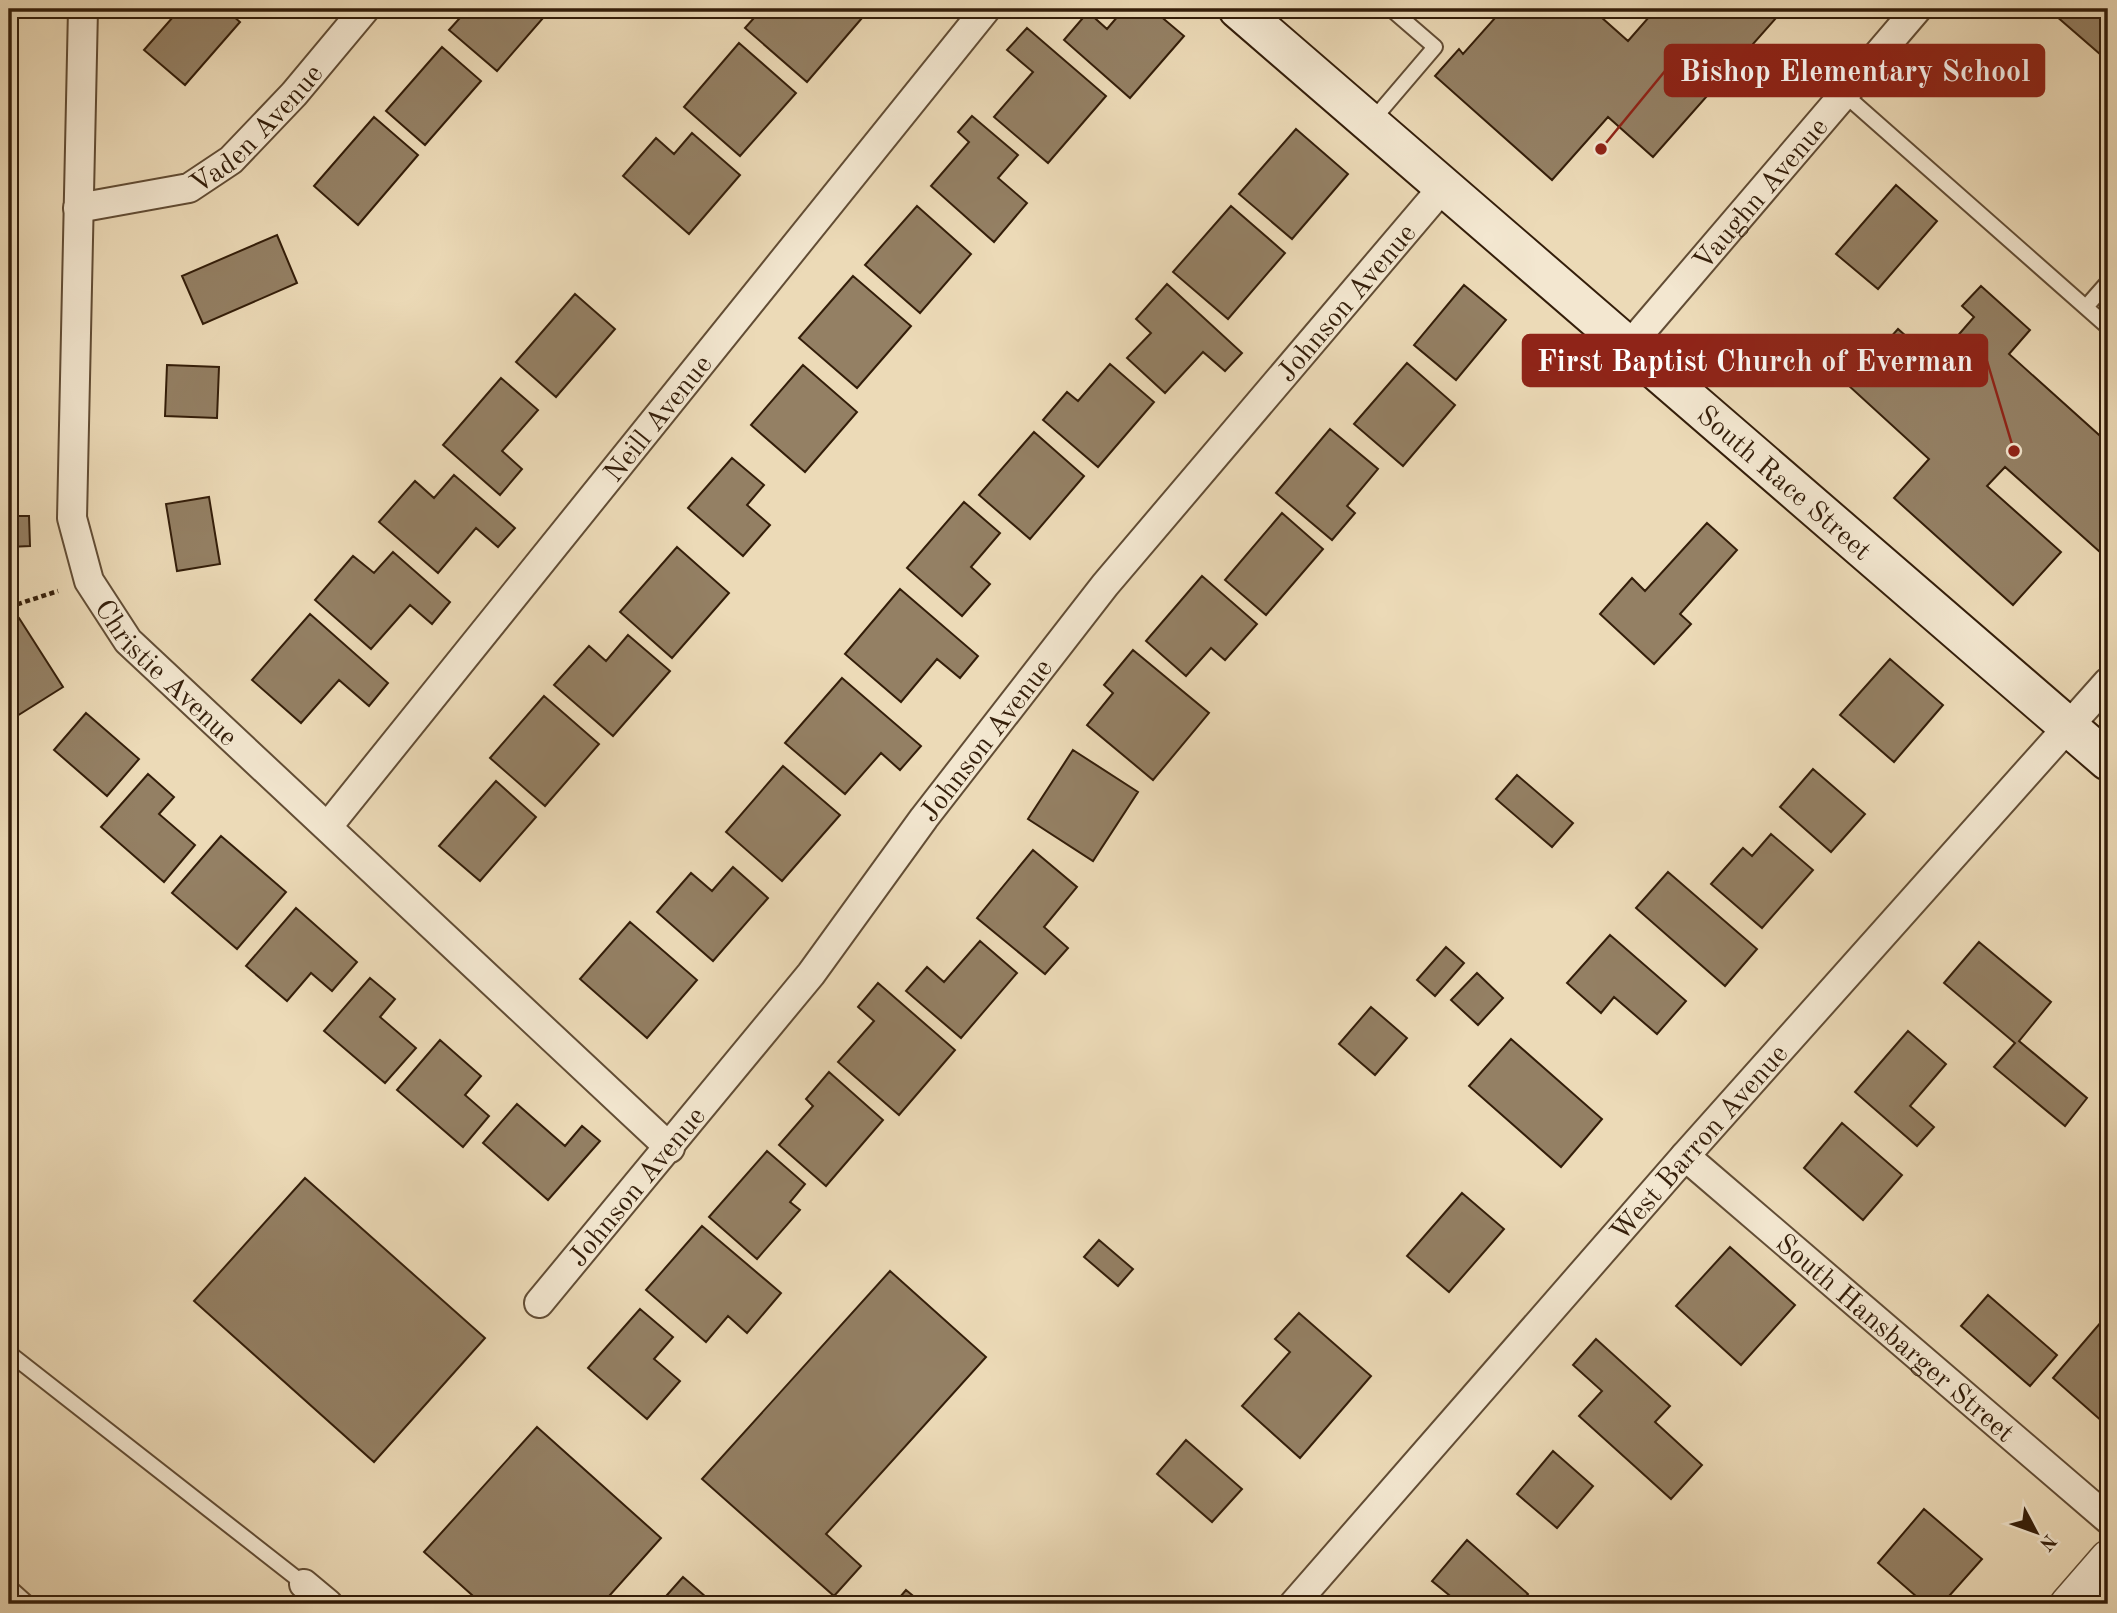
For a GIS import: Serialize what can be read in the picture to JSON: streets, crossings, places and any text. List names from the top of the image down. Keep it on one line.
{"streets":{"main road":["South Race Street"],"street":["Vaden Avenue","Vaughn Avenue","Johnson Avenue","Neill Avenue","Christie Avenue","West Barron Avenue","South Hansbarger Street"]},"crossings":[["Vaden Avenue","Christie Avenue"],["Vaughn Avenue","South Race Street"],["Johnson Avenue","South Race Street"],["Johnson Avenue","Christie Avenue"],["Neill Avenue","Christie Avenue"],["South Race Street","West Barron Avenue"],["West Barron Avenue","South Hansbarger Street"]],"places":["Bishop Elementary School","First Baptist Church of Everman"],"north":"bottom right"}
